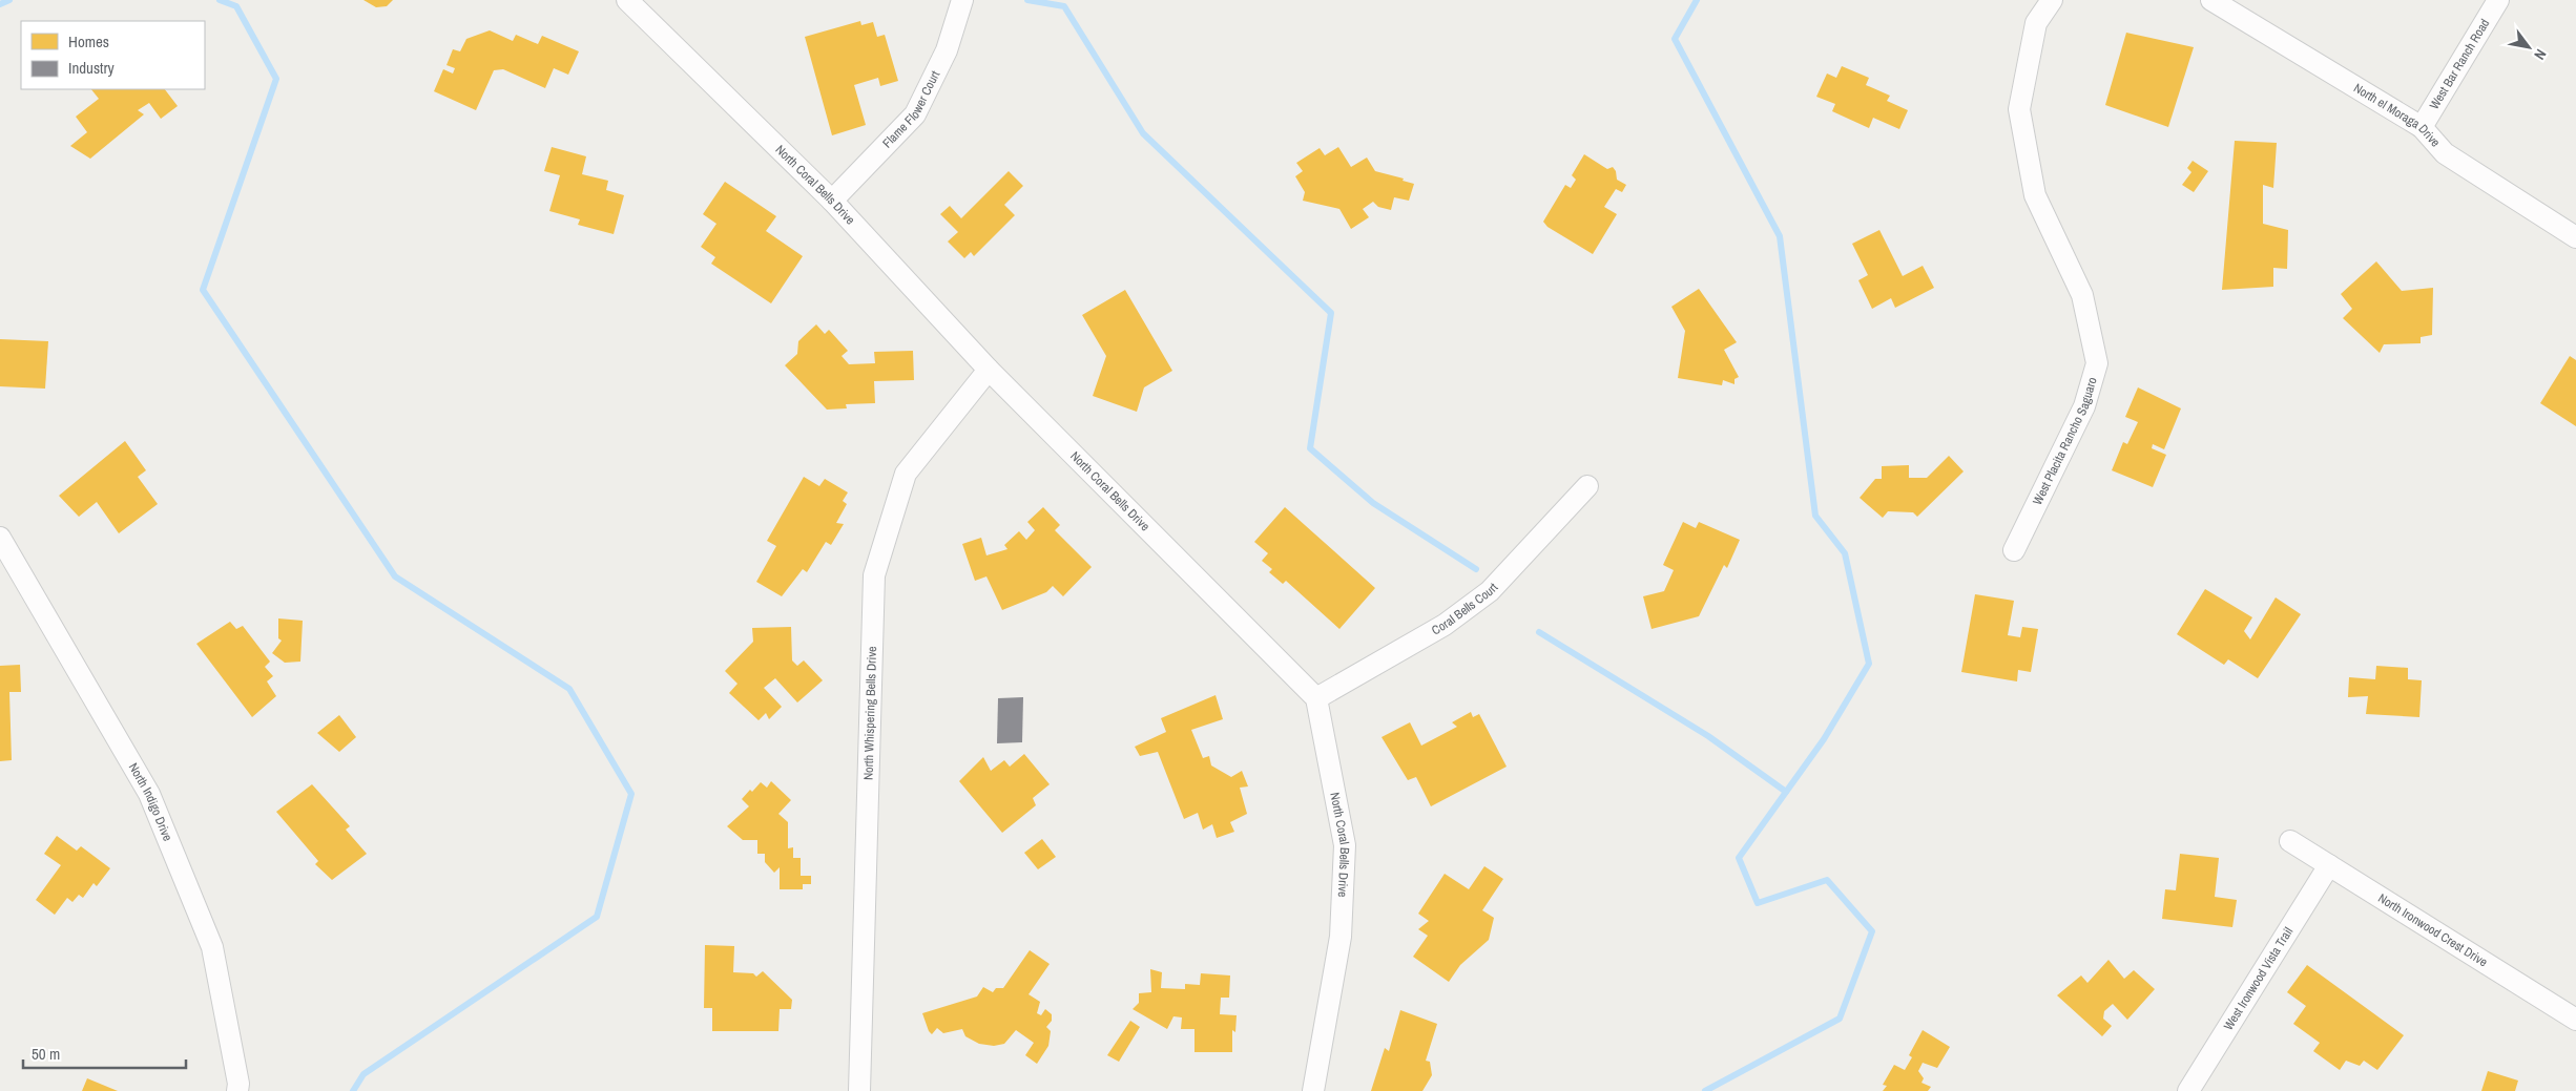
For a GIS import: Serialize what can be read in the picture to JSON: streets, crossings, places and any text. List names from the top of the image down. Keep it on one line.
{"streets":{"street":["West Bar Ranch Road","Flame Flower Court","North el Moraga Drive","North Coral Bells Drive","West Placita Rancho Saguaro","Coral Bells Court","North Whispering Bells Drive","North Indigo Drive","North Ironwood Crest Drive","West Ironwood Vista Trail"]},"crossings":[["West Bar Ranch Road","North el Moraga Drive"],["Flame Flower Court","North Coral Bells Drive"],["North Coral Bells Drive","Coral Bells Court"],["North Coral Bells Drive","North Whispering Bells Drive"],["North Ironwood Crest Drive","West Ironwood Vista Trail"]],"legend":["Homes","Industry"],"scale_bar":"50 m","north":"bottom right"}
